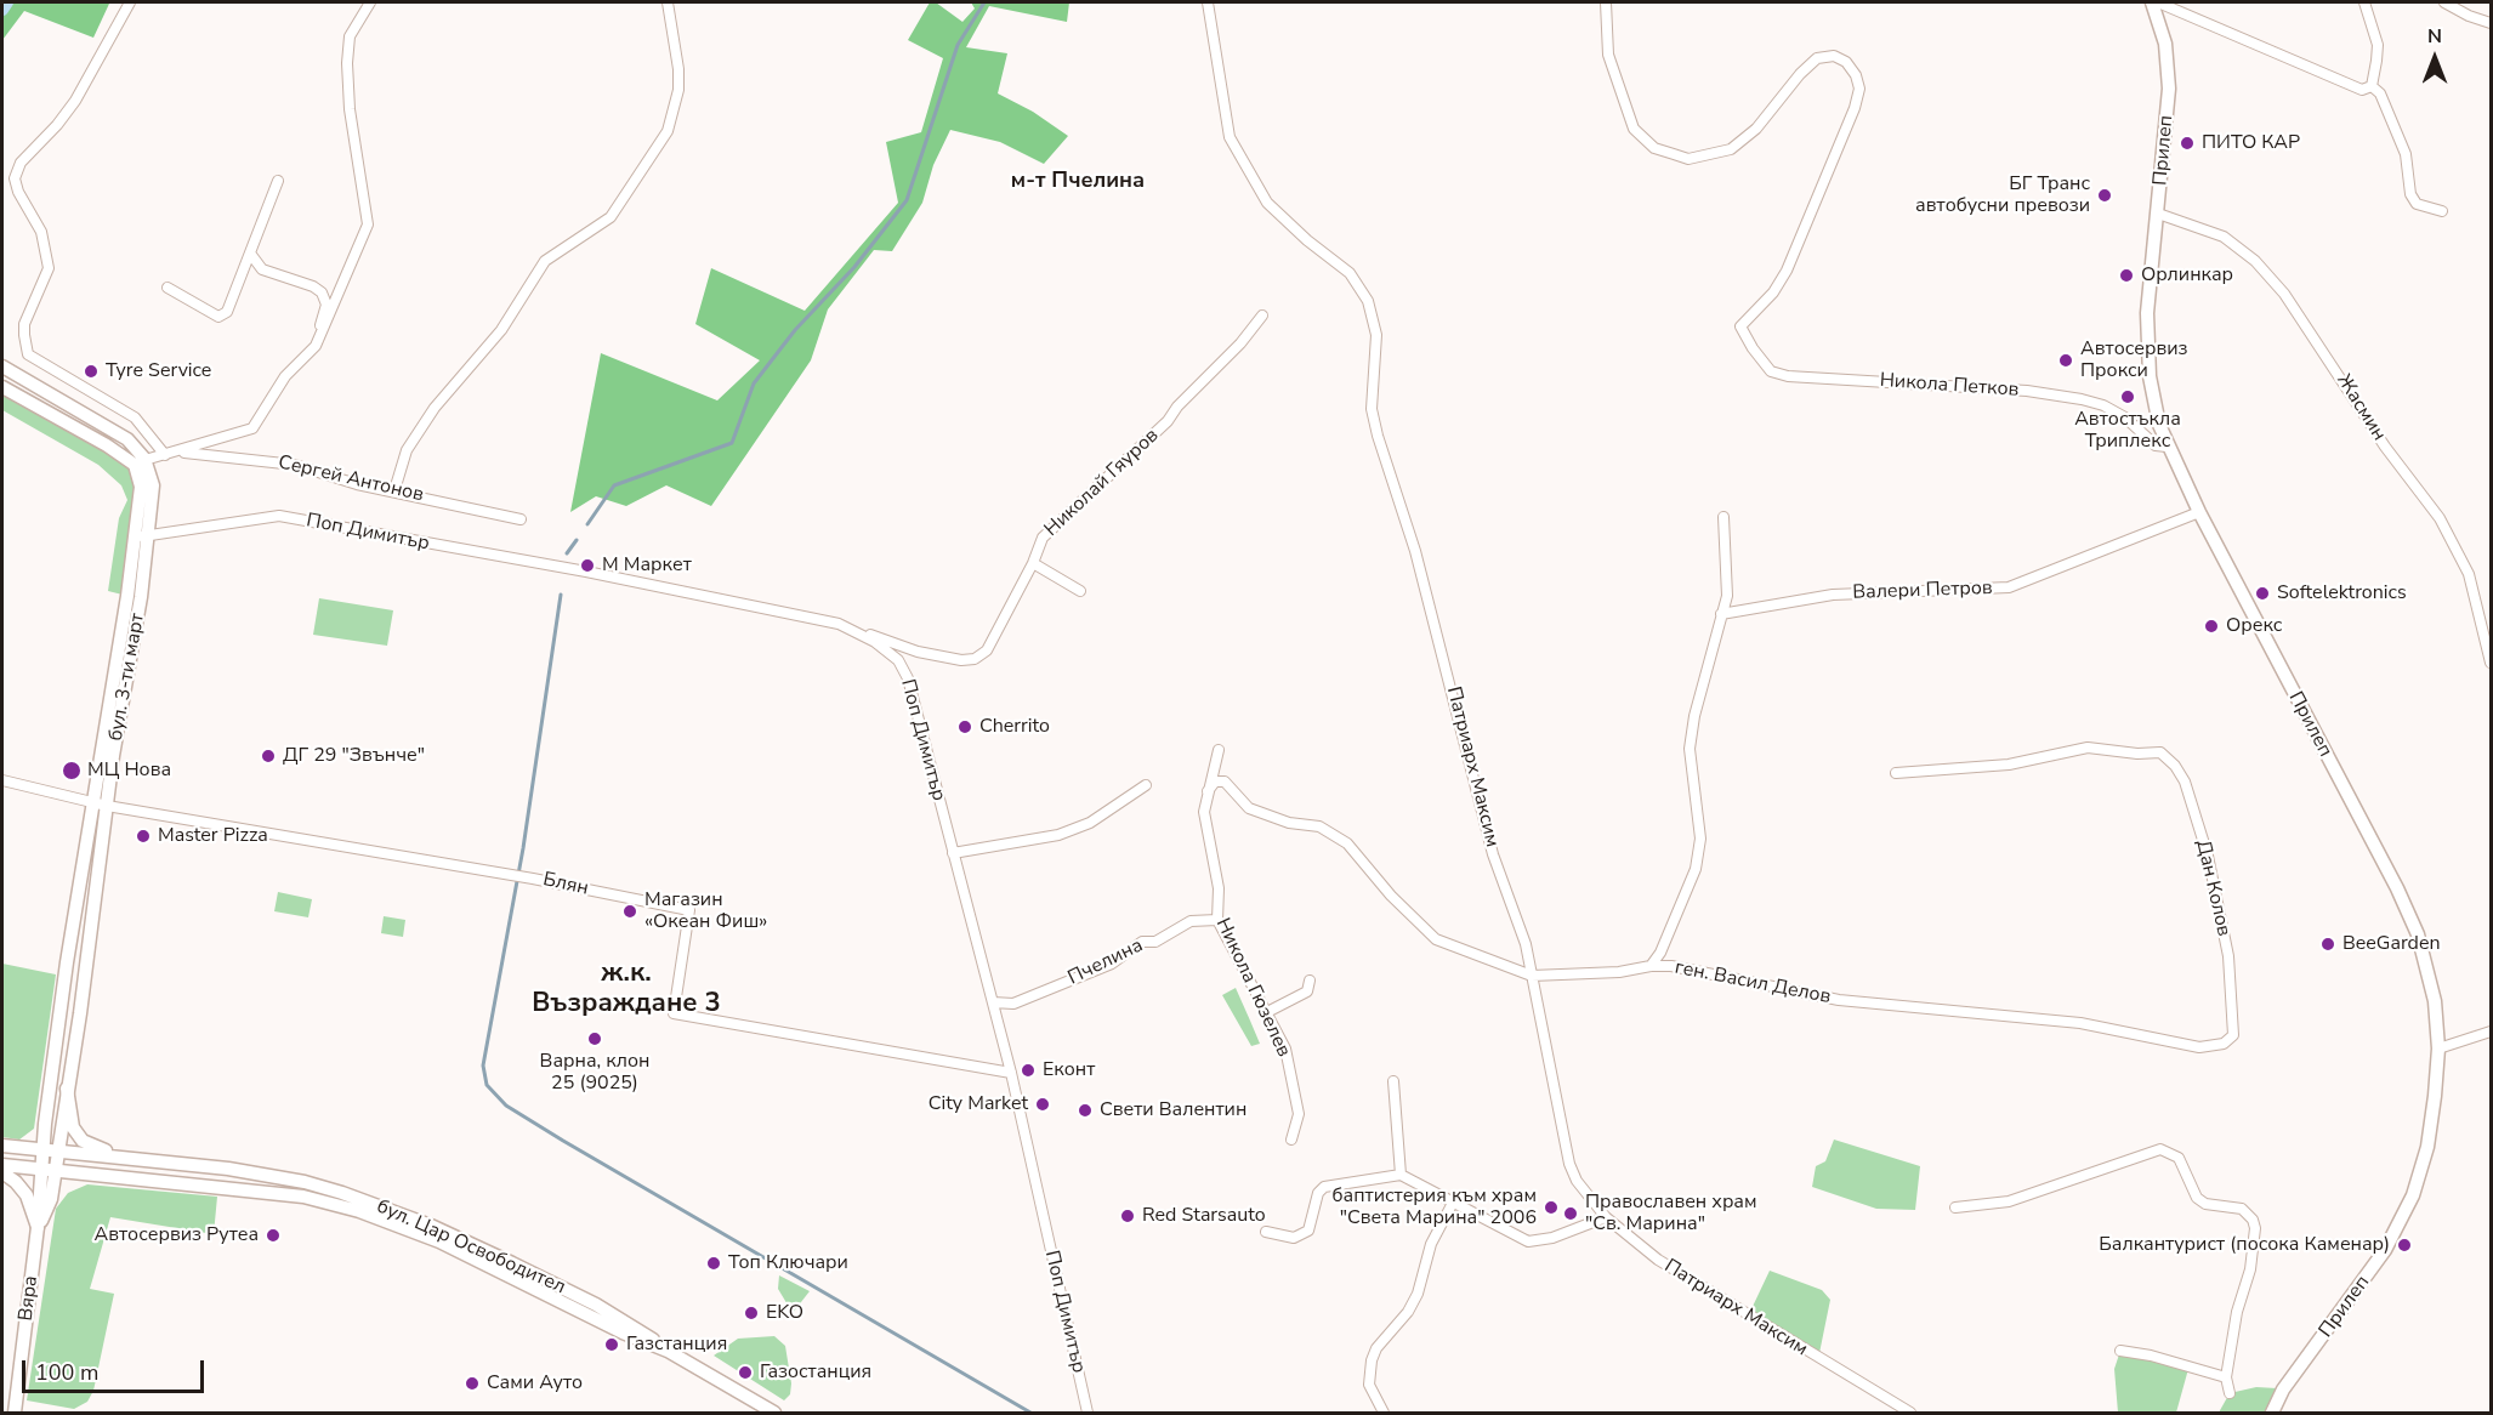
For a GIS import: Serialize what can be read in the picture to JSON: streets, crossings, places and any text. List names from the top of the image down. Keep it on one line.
{"streets":{"street":["Прилеп","Никола Петков","Жасмин","Сергей Антонов","Николай Гяуров","Поп Димитър","Валери Петров","бул. 3-ти март","Патриарх Максим","Блян","Дан Колов","Пчелина","ген. Васил Делов","Никола Гюзелев","бул. Цар Освободител","Вяра"]},"crossings":[["Прилеп","Никола Петков"],["Прилеп","Жасмин"],["Прилеп","Валери Петров"],["Николай Гяуров","Поп Димитър"],["Поп Димитър","бул. 3-ти март"],["Поп Димитър","Блян"],["Поп Димитър","Пчелина"],["бул. 3-ти март","Блян"],["бул. 3-ти март","бул. Цар Освободител"],["бул. 3-ти март","Вяра"],["Патриарх Максим","ген. Васил Делов"],["Дан Колов","ген. Васил Делов"],["Пчелина","Никола Гюзелев"],["ген. Васил Делов","Никола Гюзелев"],["бул. Цар Освободител","Вяра"]],"districts":["м-т Пчелина","ж.к. Възраждане 3"],"places":["ПИТО КАР","БГ Транс автобусни превози","Орлинкар","Автосервиз Прокси","Tyre Service","Автостъкла Триплекс","М Маркет","Softelektronics","Орекс","Cherrito","ДГ 29 \"Звънче\"","МЦ Нова","Master Pizza","Магазин «Океан Фиш»","BeeGarden","Варна, клон 25 (9025)","Еконт","City Market","Свети Валентин","баптистерия към храм \"Света Марина\" 2006","Православен храм \"Св. Марина\"","Red Starsauto","Автосервиз Рутеа","Балкантурист (посока Каменар)","Топ Ключари","EKO","Газстанция","Газoстанция","Сами Ауто"],"scale_bar":"100 m","north":"top"}
